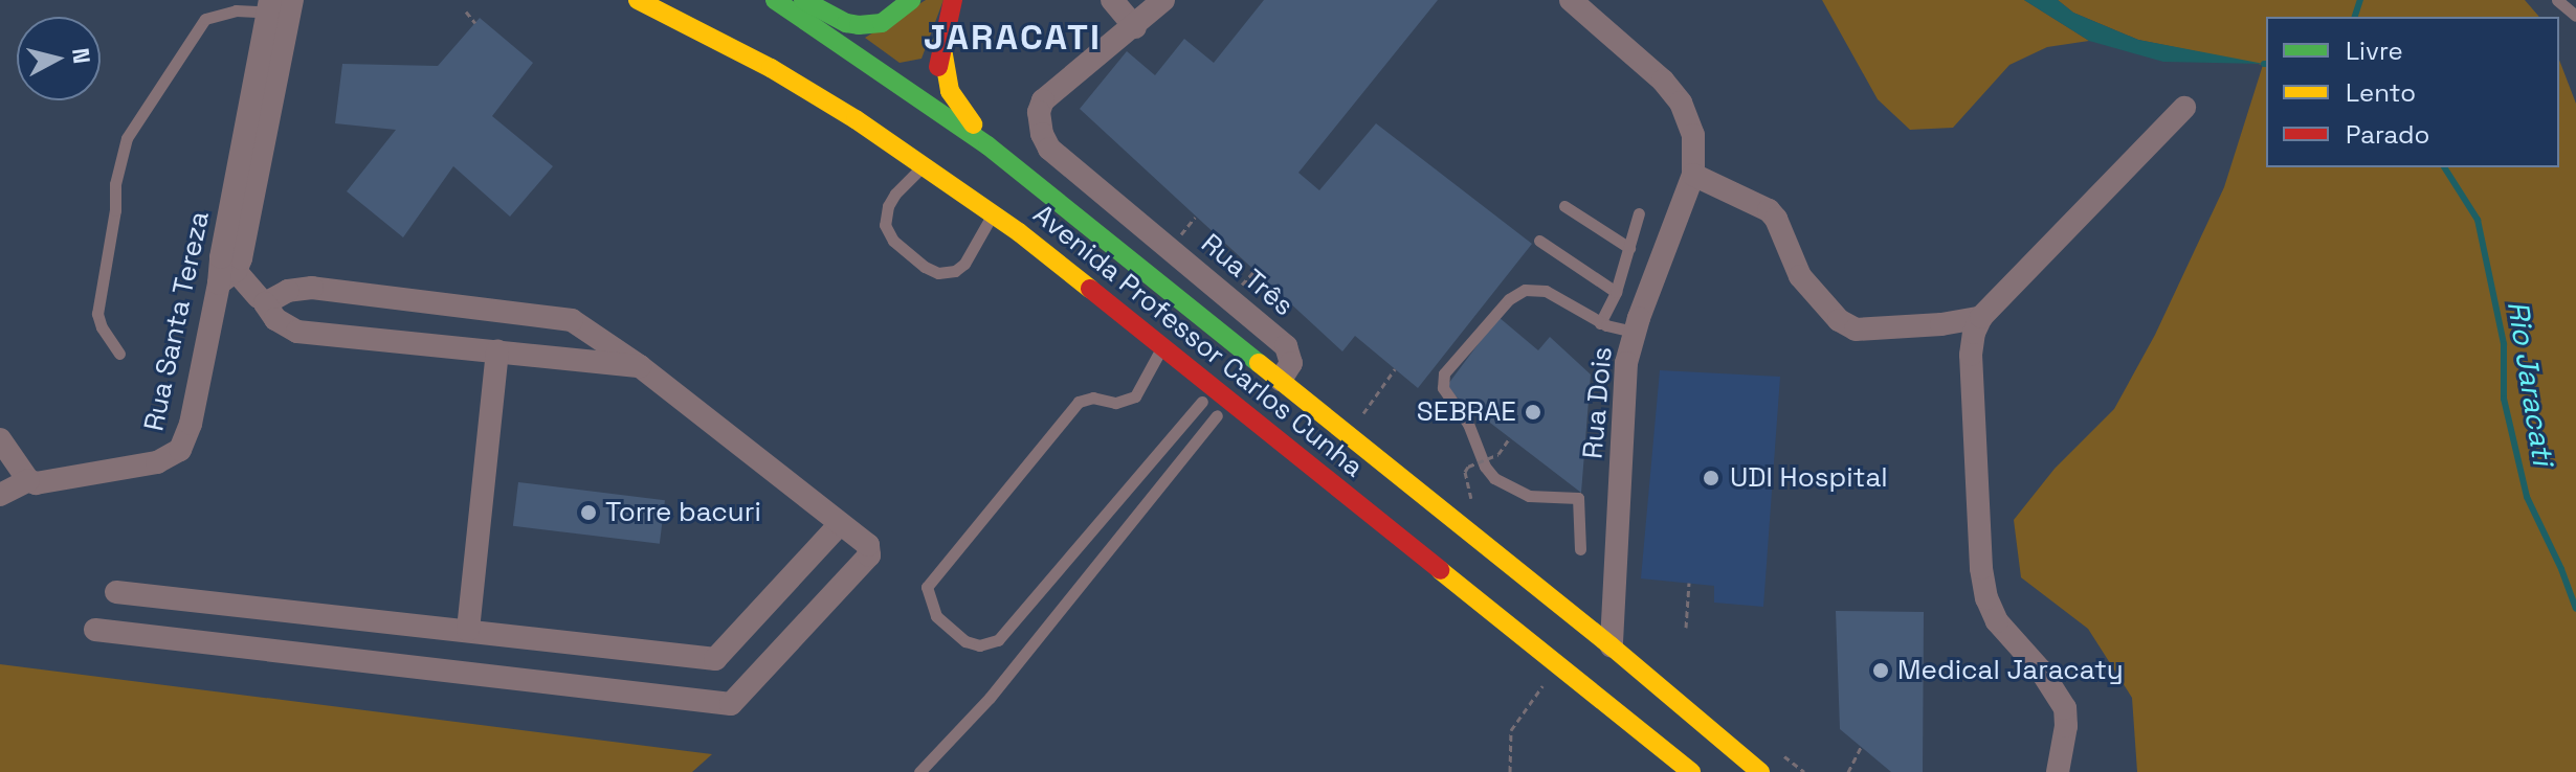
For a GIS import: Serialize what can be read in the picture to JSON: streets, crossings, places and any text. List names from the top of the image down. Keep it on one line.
{"streets":{"main road":["Avenida Professor Carlos Cunha"],"street":["Rua Três","Rua Santa Tereza","Rua Dois"]},"crossings":[["Rua Três","Avenida Professor Carlos Cunha"],["Avenida Professor Carlos Cunha","Rua Dois"]],"districts":["JARACATI"],"water":["Rio Jaracati"],"places":["SEBRAE","UDI Hospital","Torre bacuri","Medical Jaracaty"],"legend":["Livre","Lento","Parado"],"north":"right"}
